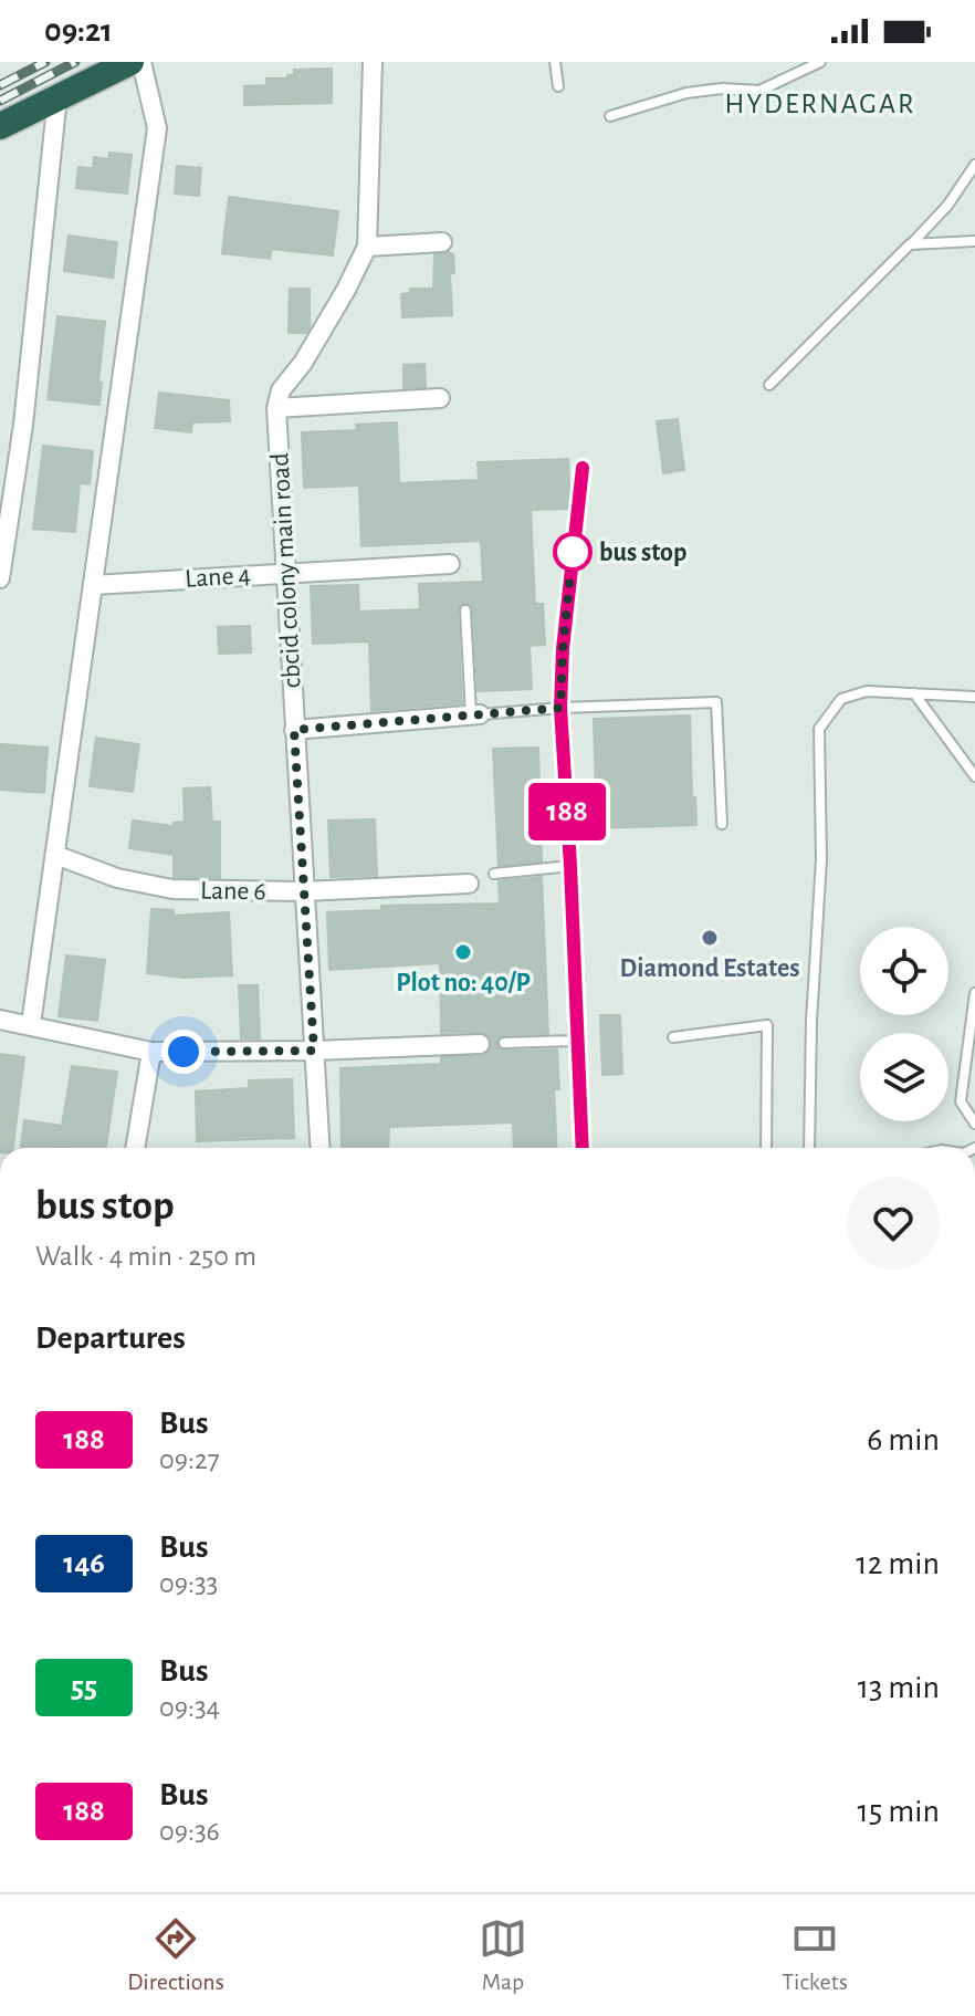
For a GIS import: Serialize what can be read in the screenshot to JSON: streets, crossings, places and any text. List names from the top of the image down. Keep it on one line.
{"streets":{"street":["cbcid colony main road","Lane 4","Lane 6"]},"crossings":[["cbcid colony main road","Lane 4"],["cbcid colony main road","Lane 6"]],"districts":["HYDERNAGAR"],"places":["bus stop","Diamond Estates","Plot no: 40/P"],"lines":["bus line 188"],"page":{"status":"09:21","on_map":"188","heading":[["bus stop","Walk · 4 min · 250 m"],"Departures"],"list":[{"mark":"188","name":"Bus","note":"09:27","value":"6 min"},{"mark":"146","name":"Bus","note":"09:33","value":"12 min"},{"mark":"55","name":"Bus","note":"09:34","value":"13 min"},{"mark":"188","name":"Bus","note":"09:36","value":"15 min"}],"tabs":["Directions","Map","Tickets"]}}
